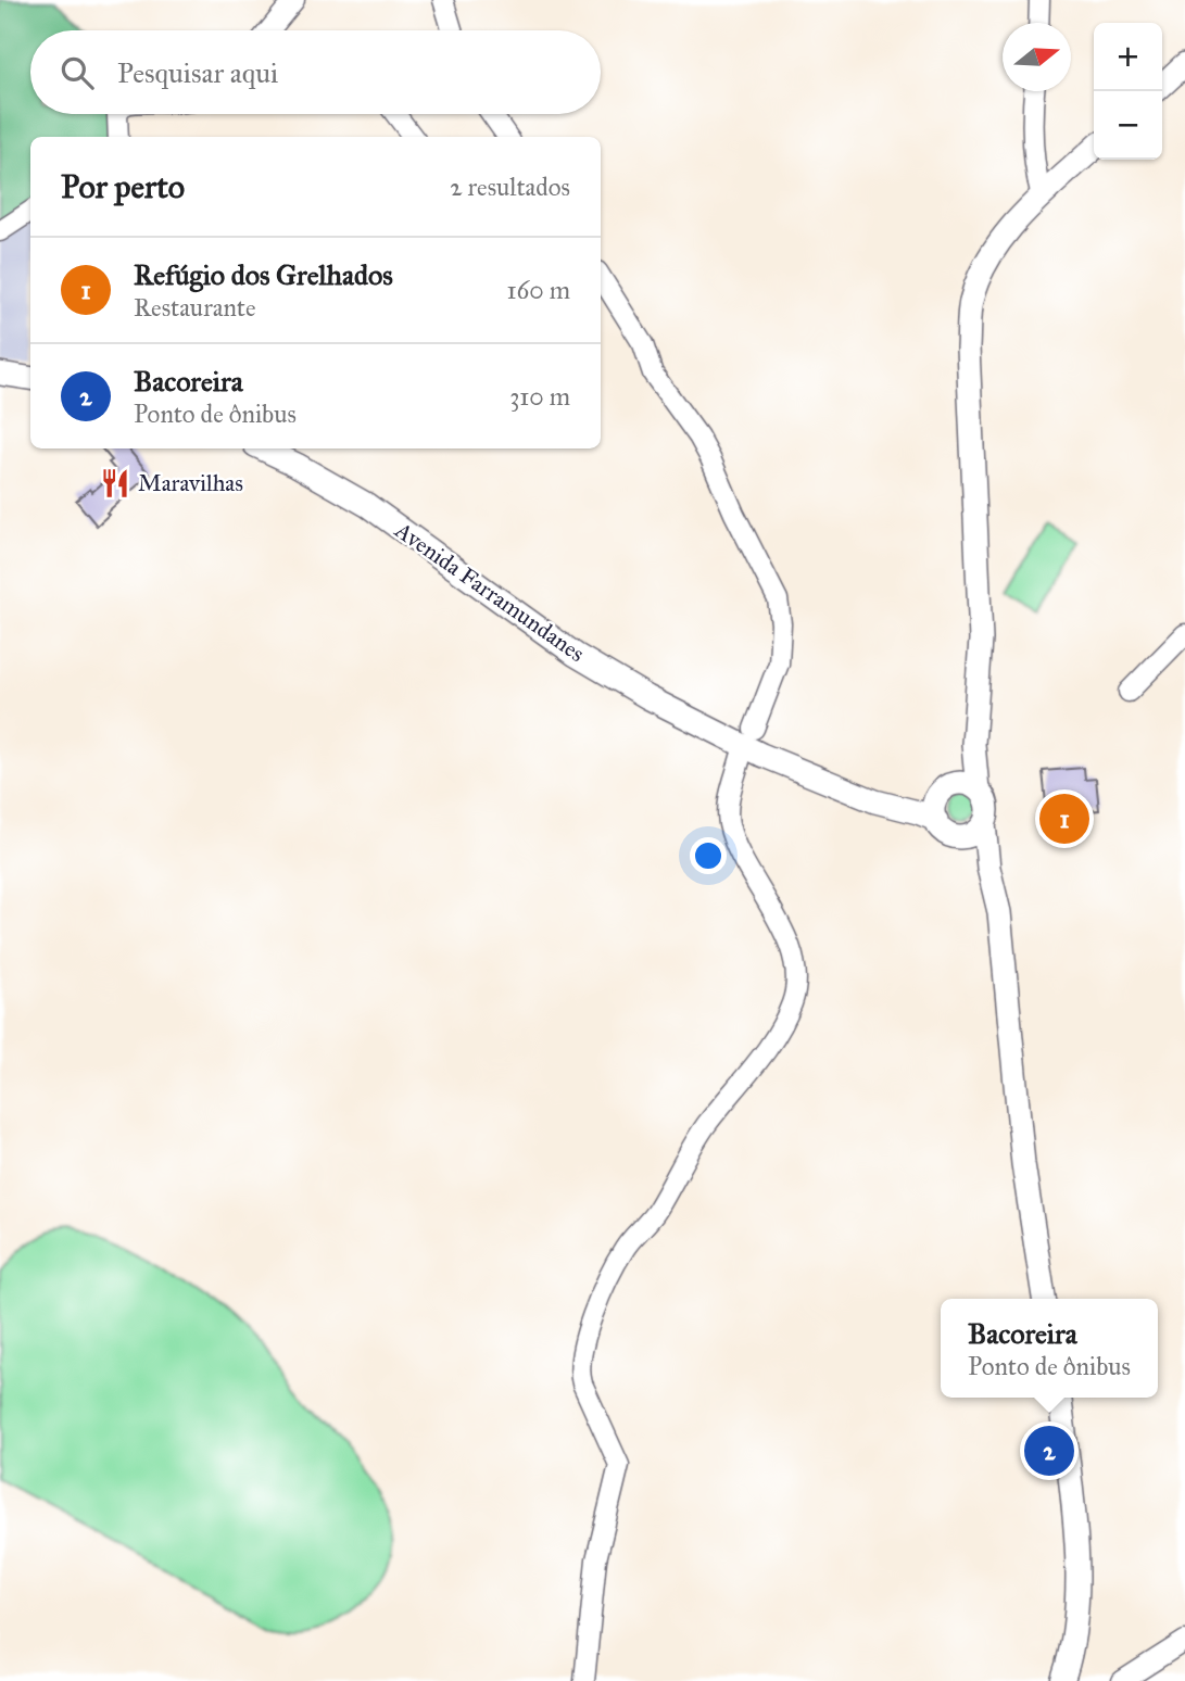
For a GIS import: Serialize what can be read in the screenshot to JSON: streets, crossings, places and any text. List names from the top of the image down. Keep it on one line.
{"streets":{"main road":["Avenida Farramundanes"]},"places":{"restaurant":["Maravilhas"]},"north":"right","page":{"map_buttons":["+","−"],"search":"Pesquisar aqui","heading":["Por perto","2 resultados"],"list":[{"mark":"1","name":"Refúgio dos Grelhados","note":"Restaurante","value":"160 m"},{"mark":"2","name":"Bacoreira","note":"Ponto de ônibus","value":"310 m"}],"pins":["1","2"],"popup":["Bacoreira","Ponto de ônibus"]}}
